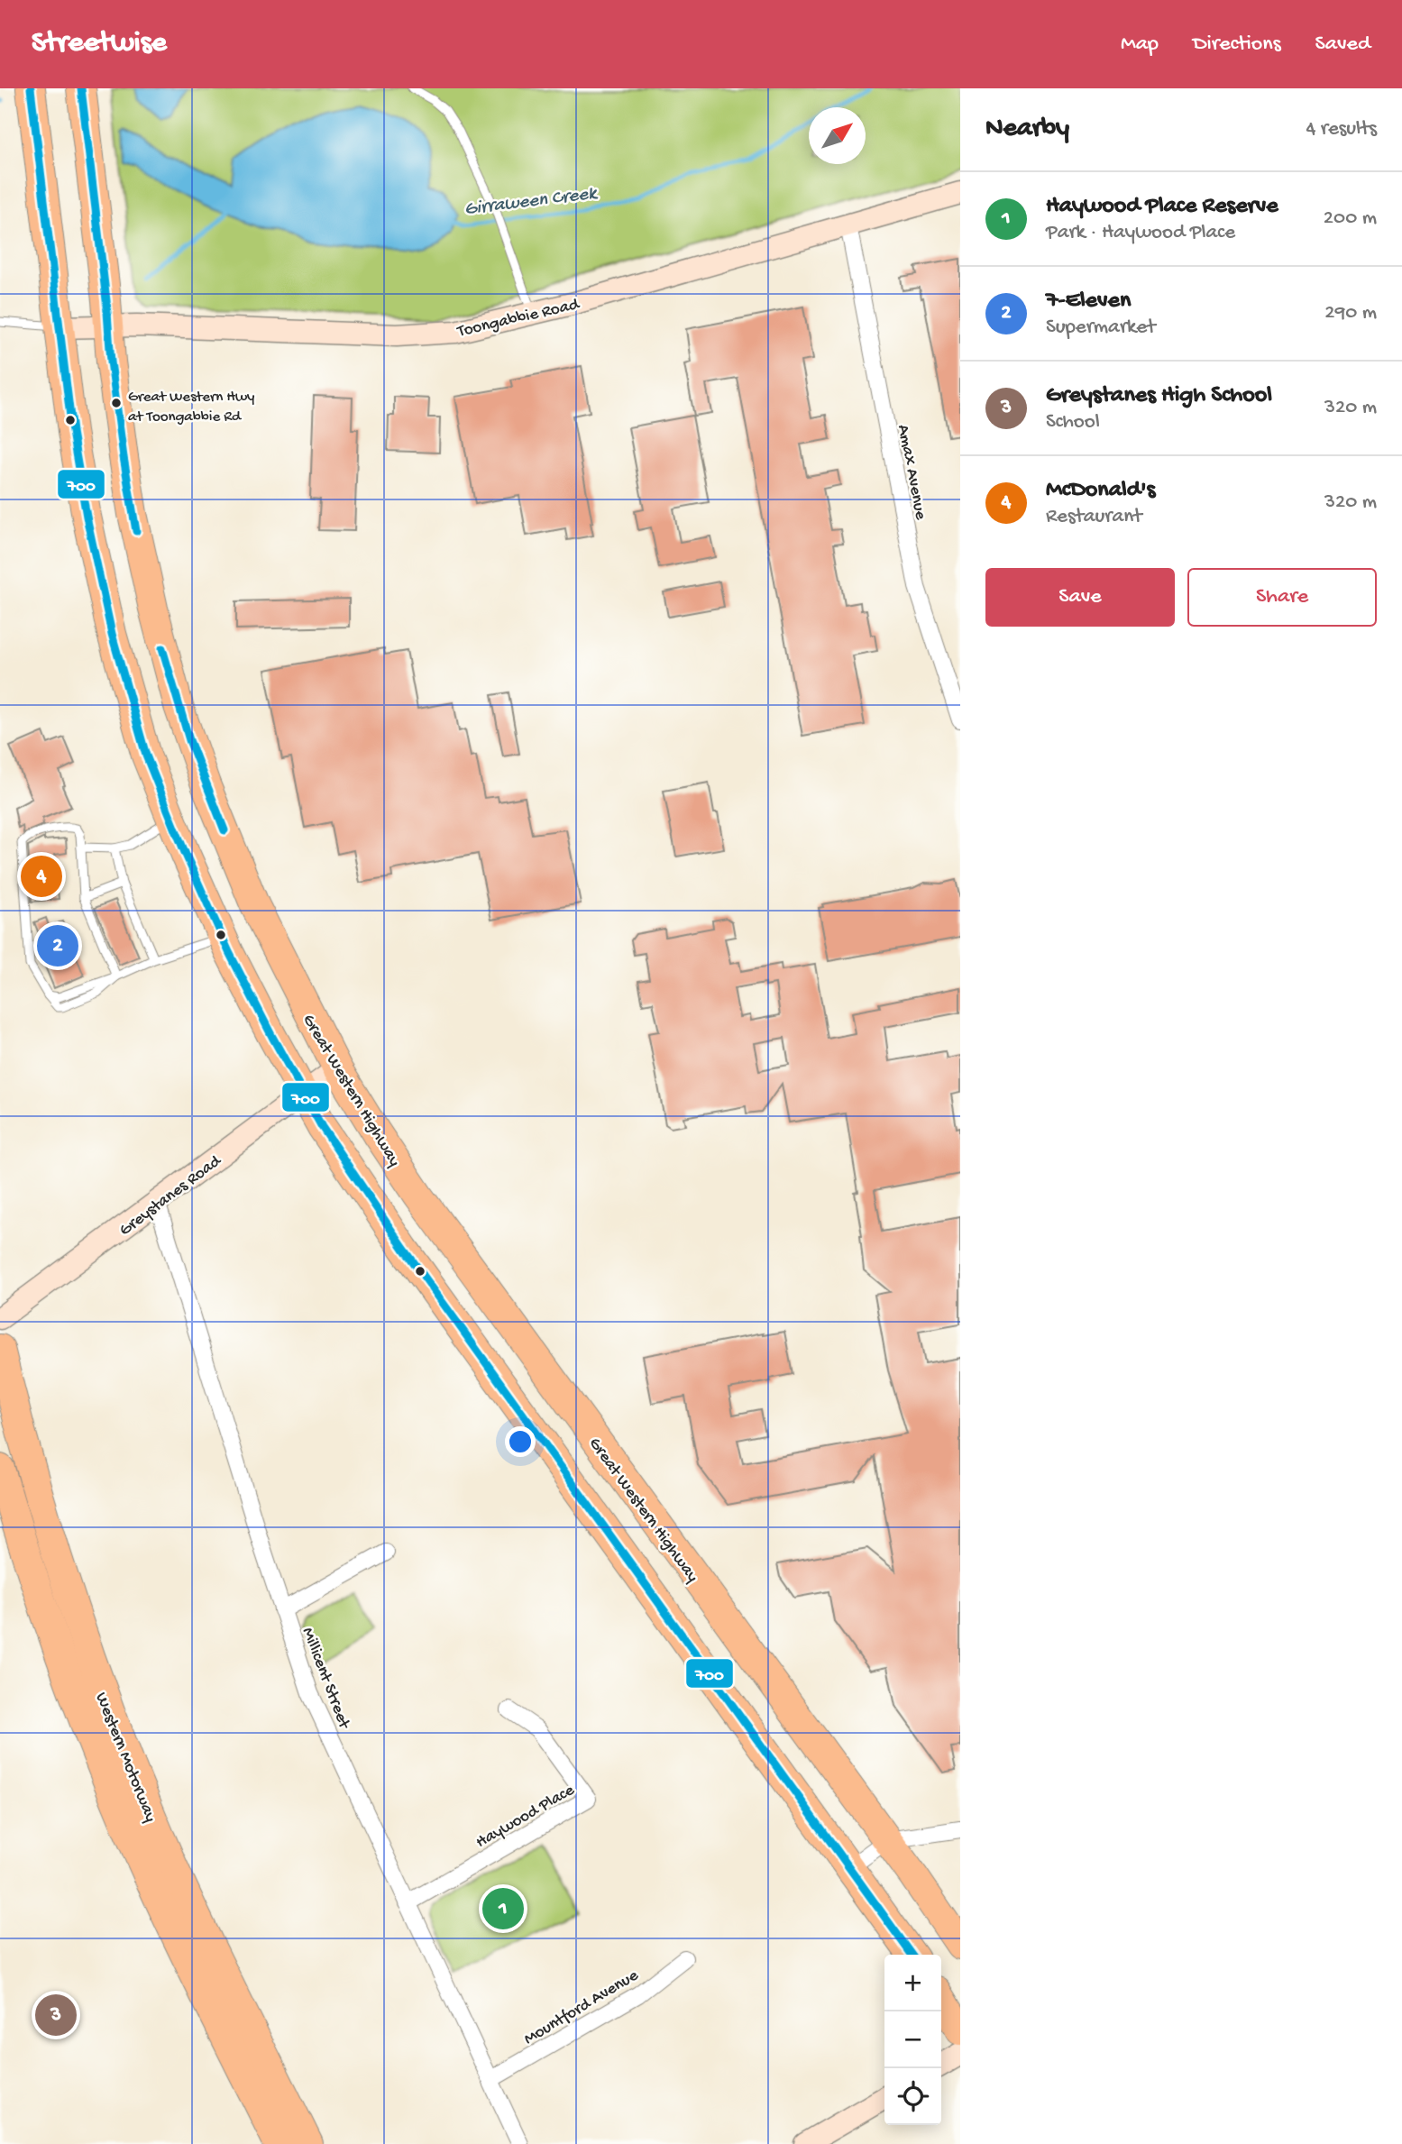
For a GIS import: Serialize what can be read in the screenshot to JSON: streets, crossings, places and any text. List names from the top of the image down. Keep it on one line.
{"streets":{"highway":["Great Western Highway","Western Motorway"],"main road":["Toongabbie Road","Greystanes Road"],"street":["Amax Avenue","Millicent Street","Haywood Place","Mountford Avenue"]},"crossings":[["Toongabbie Road","Amax Avenue"],["Toongabbie Road","Great Western Highway"],["Great Western Highway","Greystanes Road"],["Greystanes Road","Millicent Street"],["Millicent Street","Haywood Place"],["Millicent Street","Mountford Avenue"]],"water":["Girraween Creek"],"places":["Great Western Hwy at Toongabbie Rd"],"lines":["transit line 700"],"north":"top right","page":{"header":"Streetwise","nav":["Map","Directions","Saved"],"heading":["Nearby","4 results"],"list":[{"mark":"1","name":"Haywood Place Reserve","note":"Park · Haywood Place","value":"200 m"},{"mark":"2","name":"7-Eleven","note":"Supermarket","value":"290 m"},{"mark":"3","name":"Greystanes High School","note":"School","value":"320 m"},{"mark":"4","name":"McDonald's","note":"Restaurant","value":"320 m"}],"buttons":["Save","Share"],"pins":["4","2","1","3"],"map_buttons":["+","−"]}}
